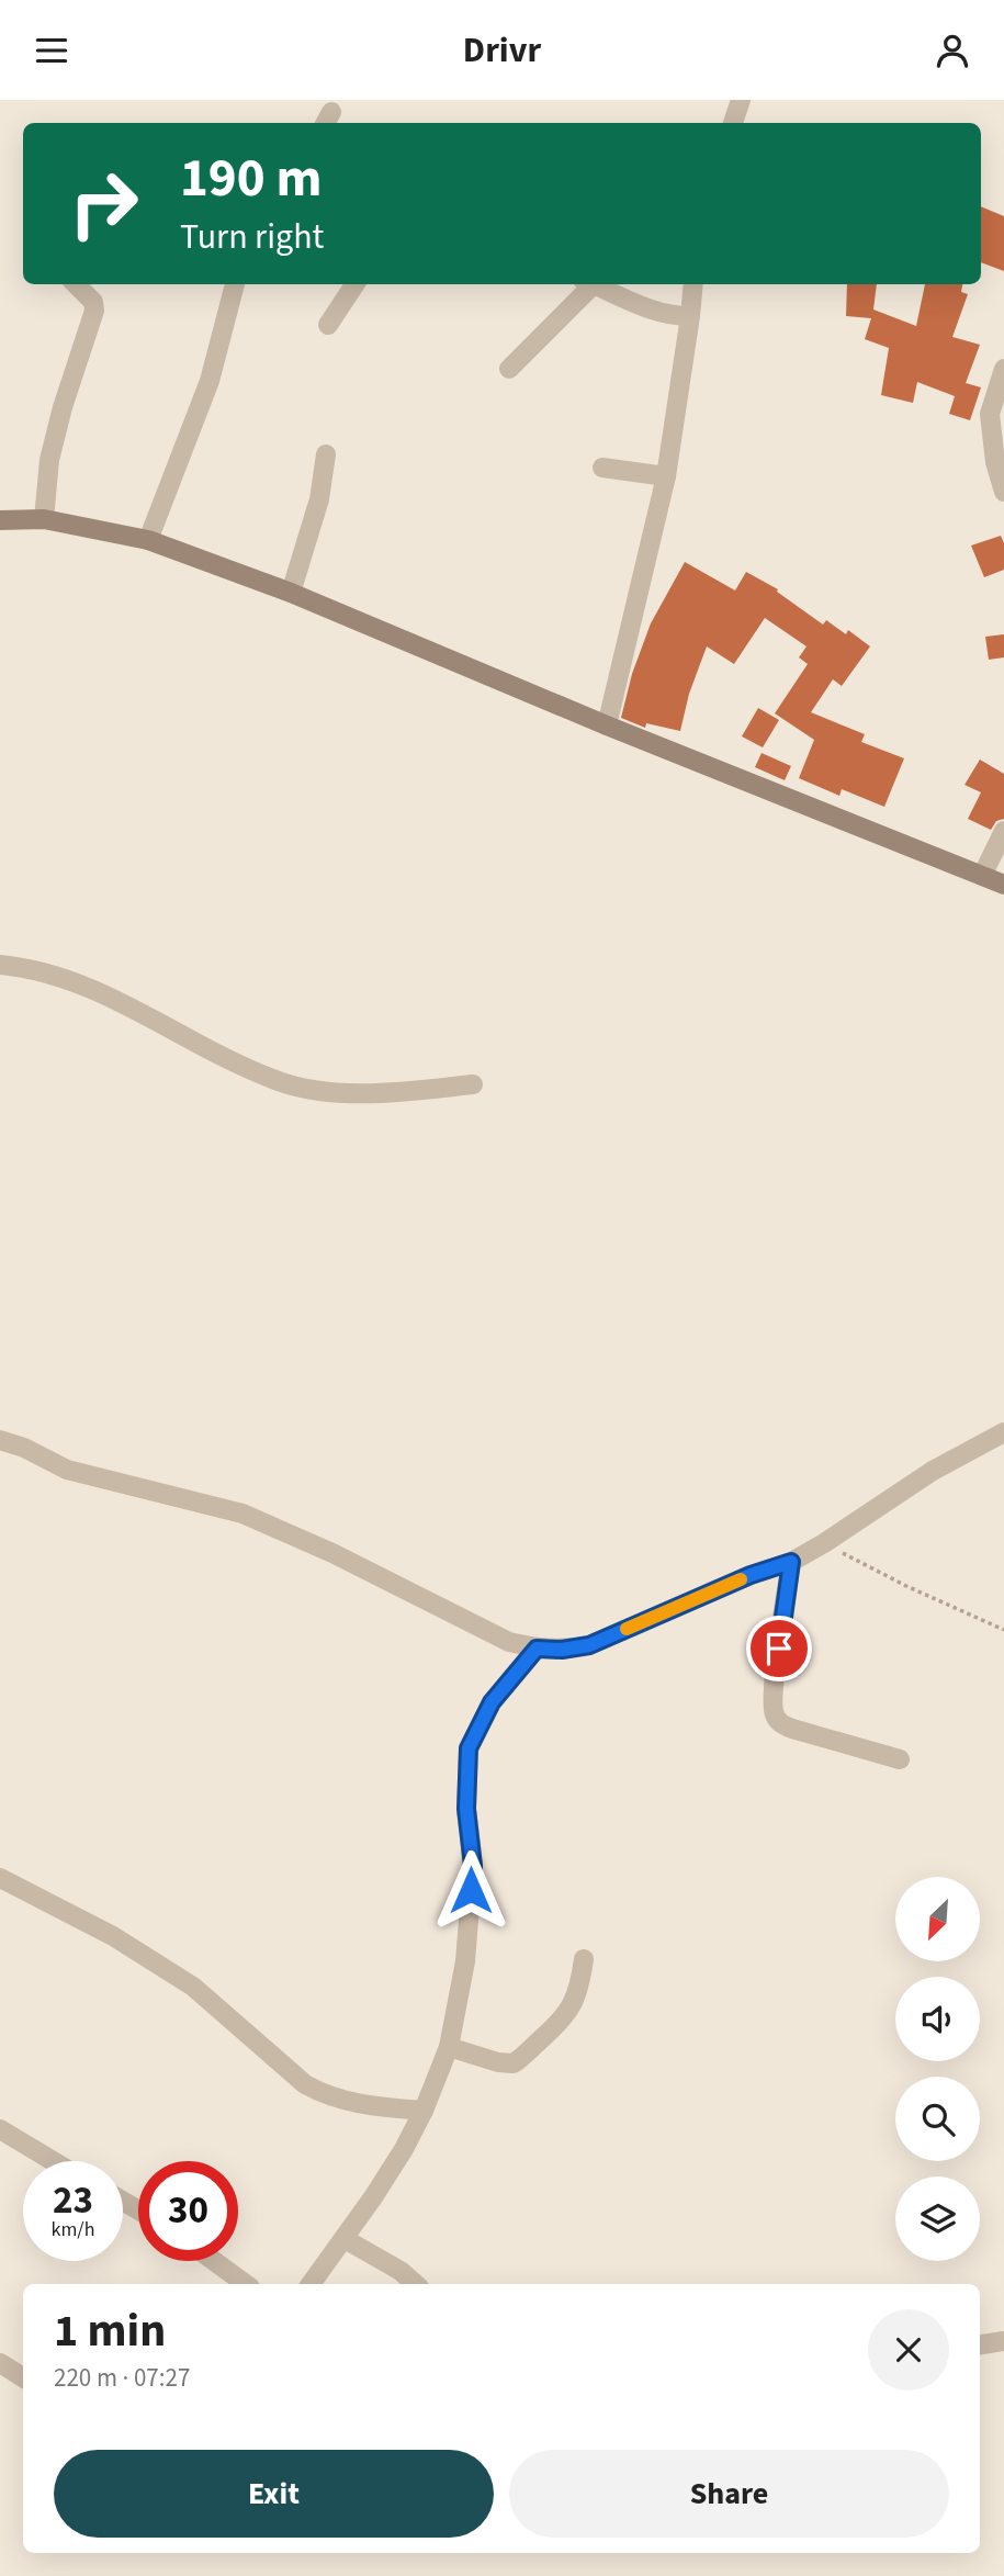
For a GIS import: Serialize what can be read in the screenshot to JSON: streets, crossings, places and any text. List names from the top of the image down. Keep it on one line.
{"north":"bottom left","page":{"header":"Drivr","turn":["190 m","Turn right"],"speed":"23 km/h","limit":"30","heading":["1 min","220 m · 07:27"],"buttons":["Exit","Share"]}}
